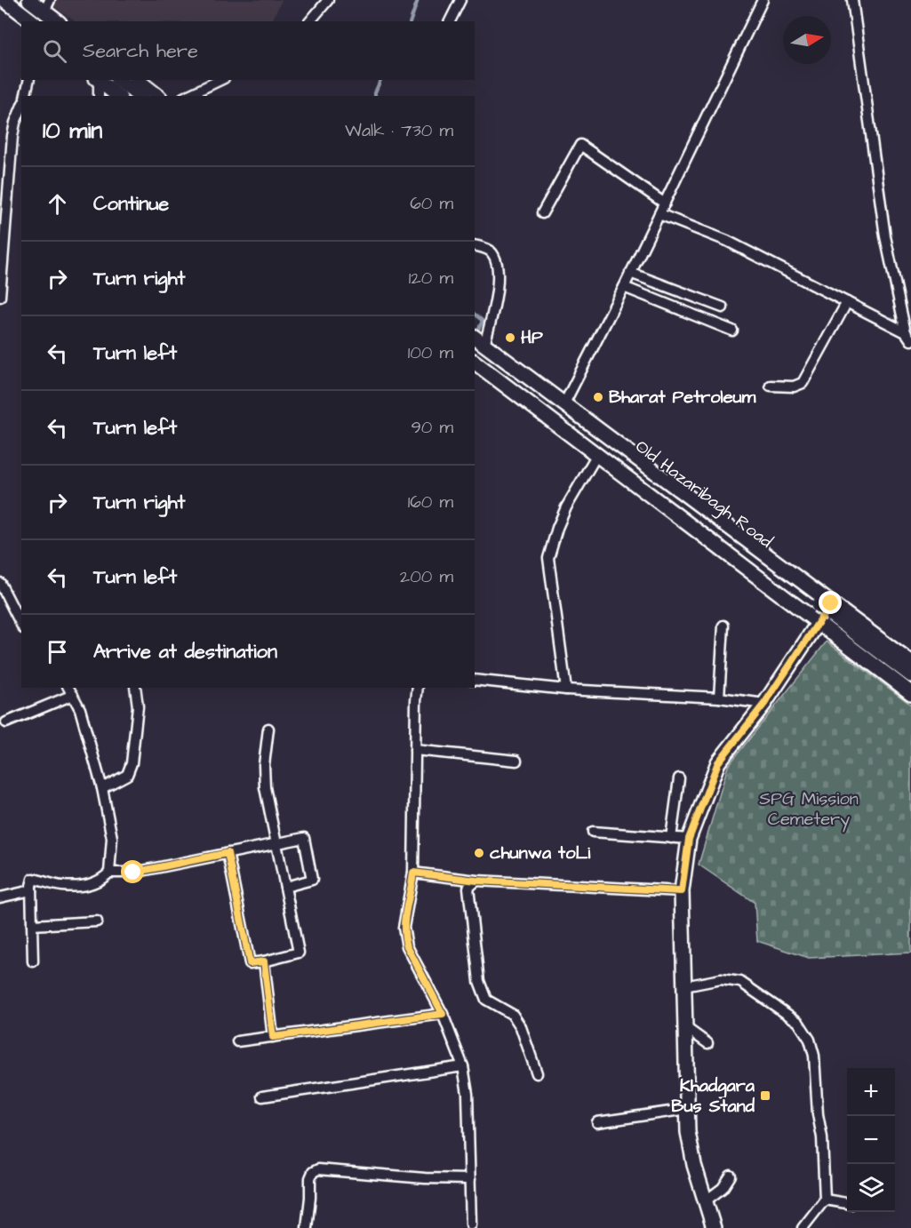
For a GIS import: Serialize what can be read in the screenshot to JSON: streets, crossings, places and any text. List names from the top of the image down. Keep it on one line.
{"streets":{"street":["Old Hazaribagh Road"]},"parks":["SPG Mission Cemetery"],"places":{"other":["HP","Bharat Petroleum","chunwa toLi"],"transit":["Khadgara Bus Stand"]},"north":"right","page":{"search":"Search here","heading":["10 min","Walk · 730 m"],"list":[["Continue","60 m"],["Turn right","120 m"],["Turn left","100 m"],["Turn left","90 m"],["Turn right","160 m"],["Turn left","200 m"],"Arrive at destination"],"map_buttons":["+","−"]}}
